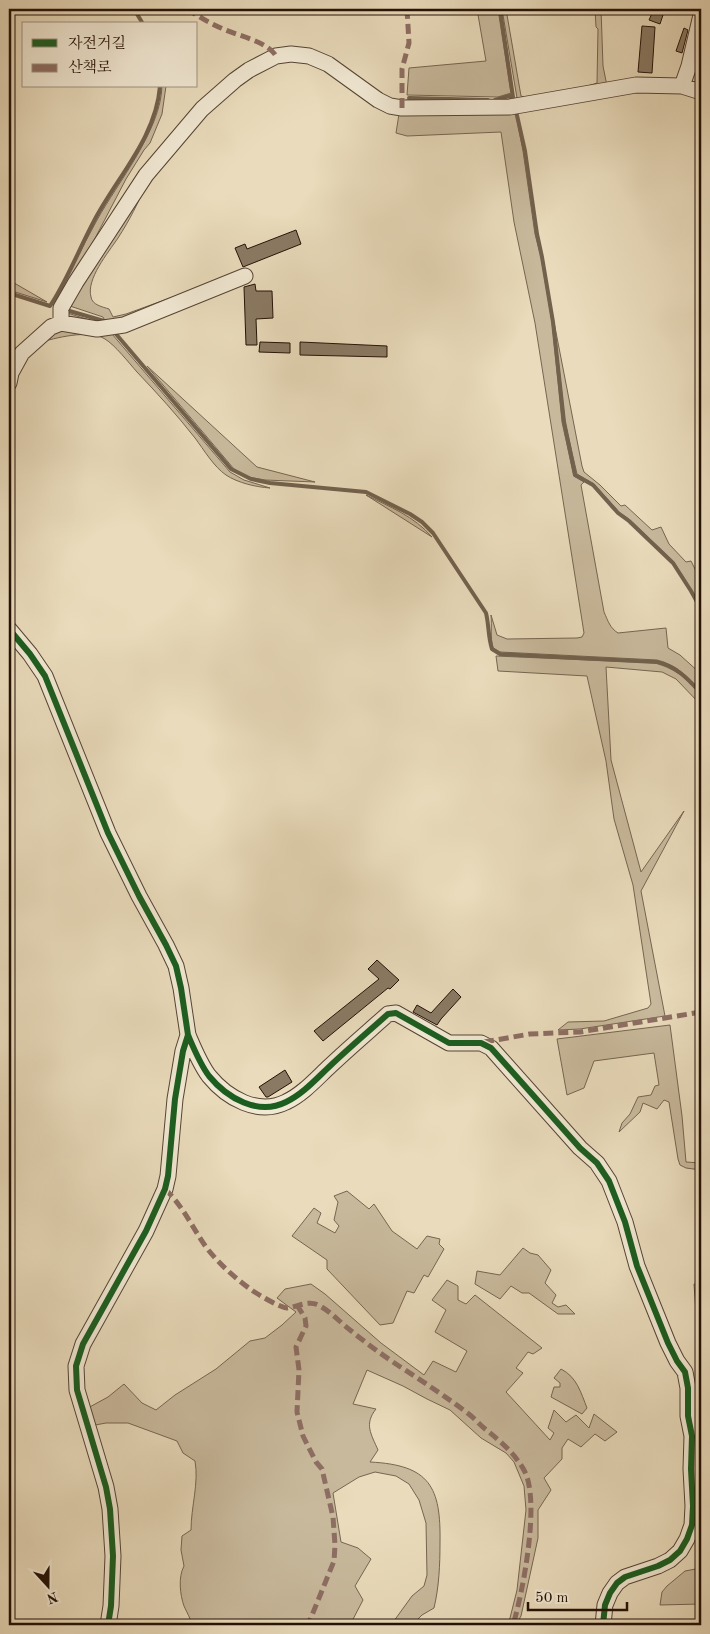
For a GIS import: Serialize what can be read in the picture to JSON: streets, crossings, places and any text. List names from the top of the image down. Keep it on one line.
{"legend":["자전거길","산책로"],"scale_bar":"50 m","north":"bottom"}
